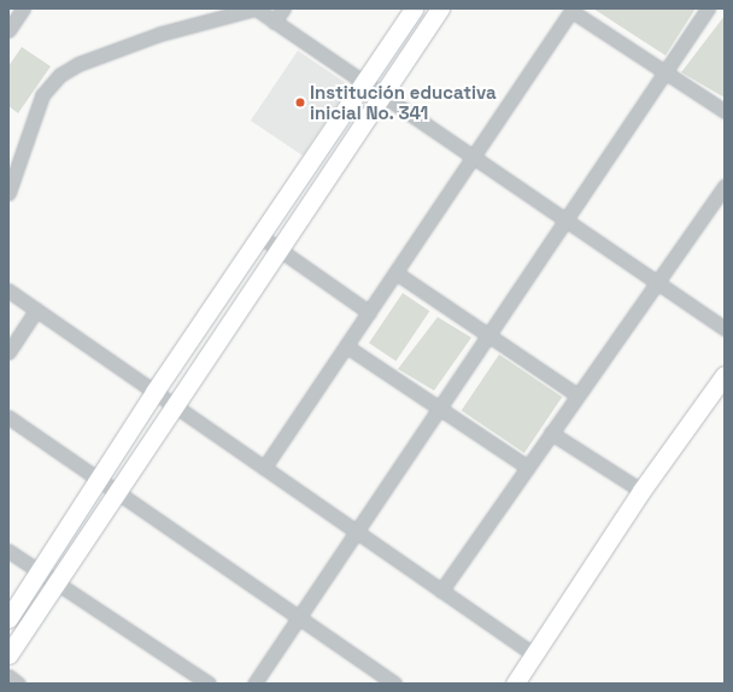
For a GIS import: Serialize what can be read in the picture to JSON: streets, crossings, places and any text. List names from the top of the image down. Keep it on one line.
{"places":["Institución educativa inicial No. 341"]}
